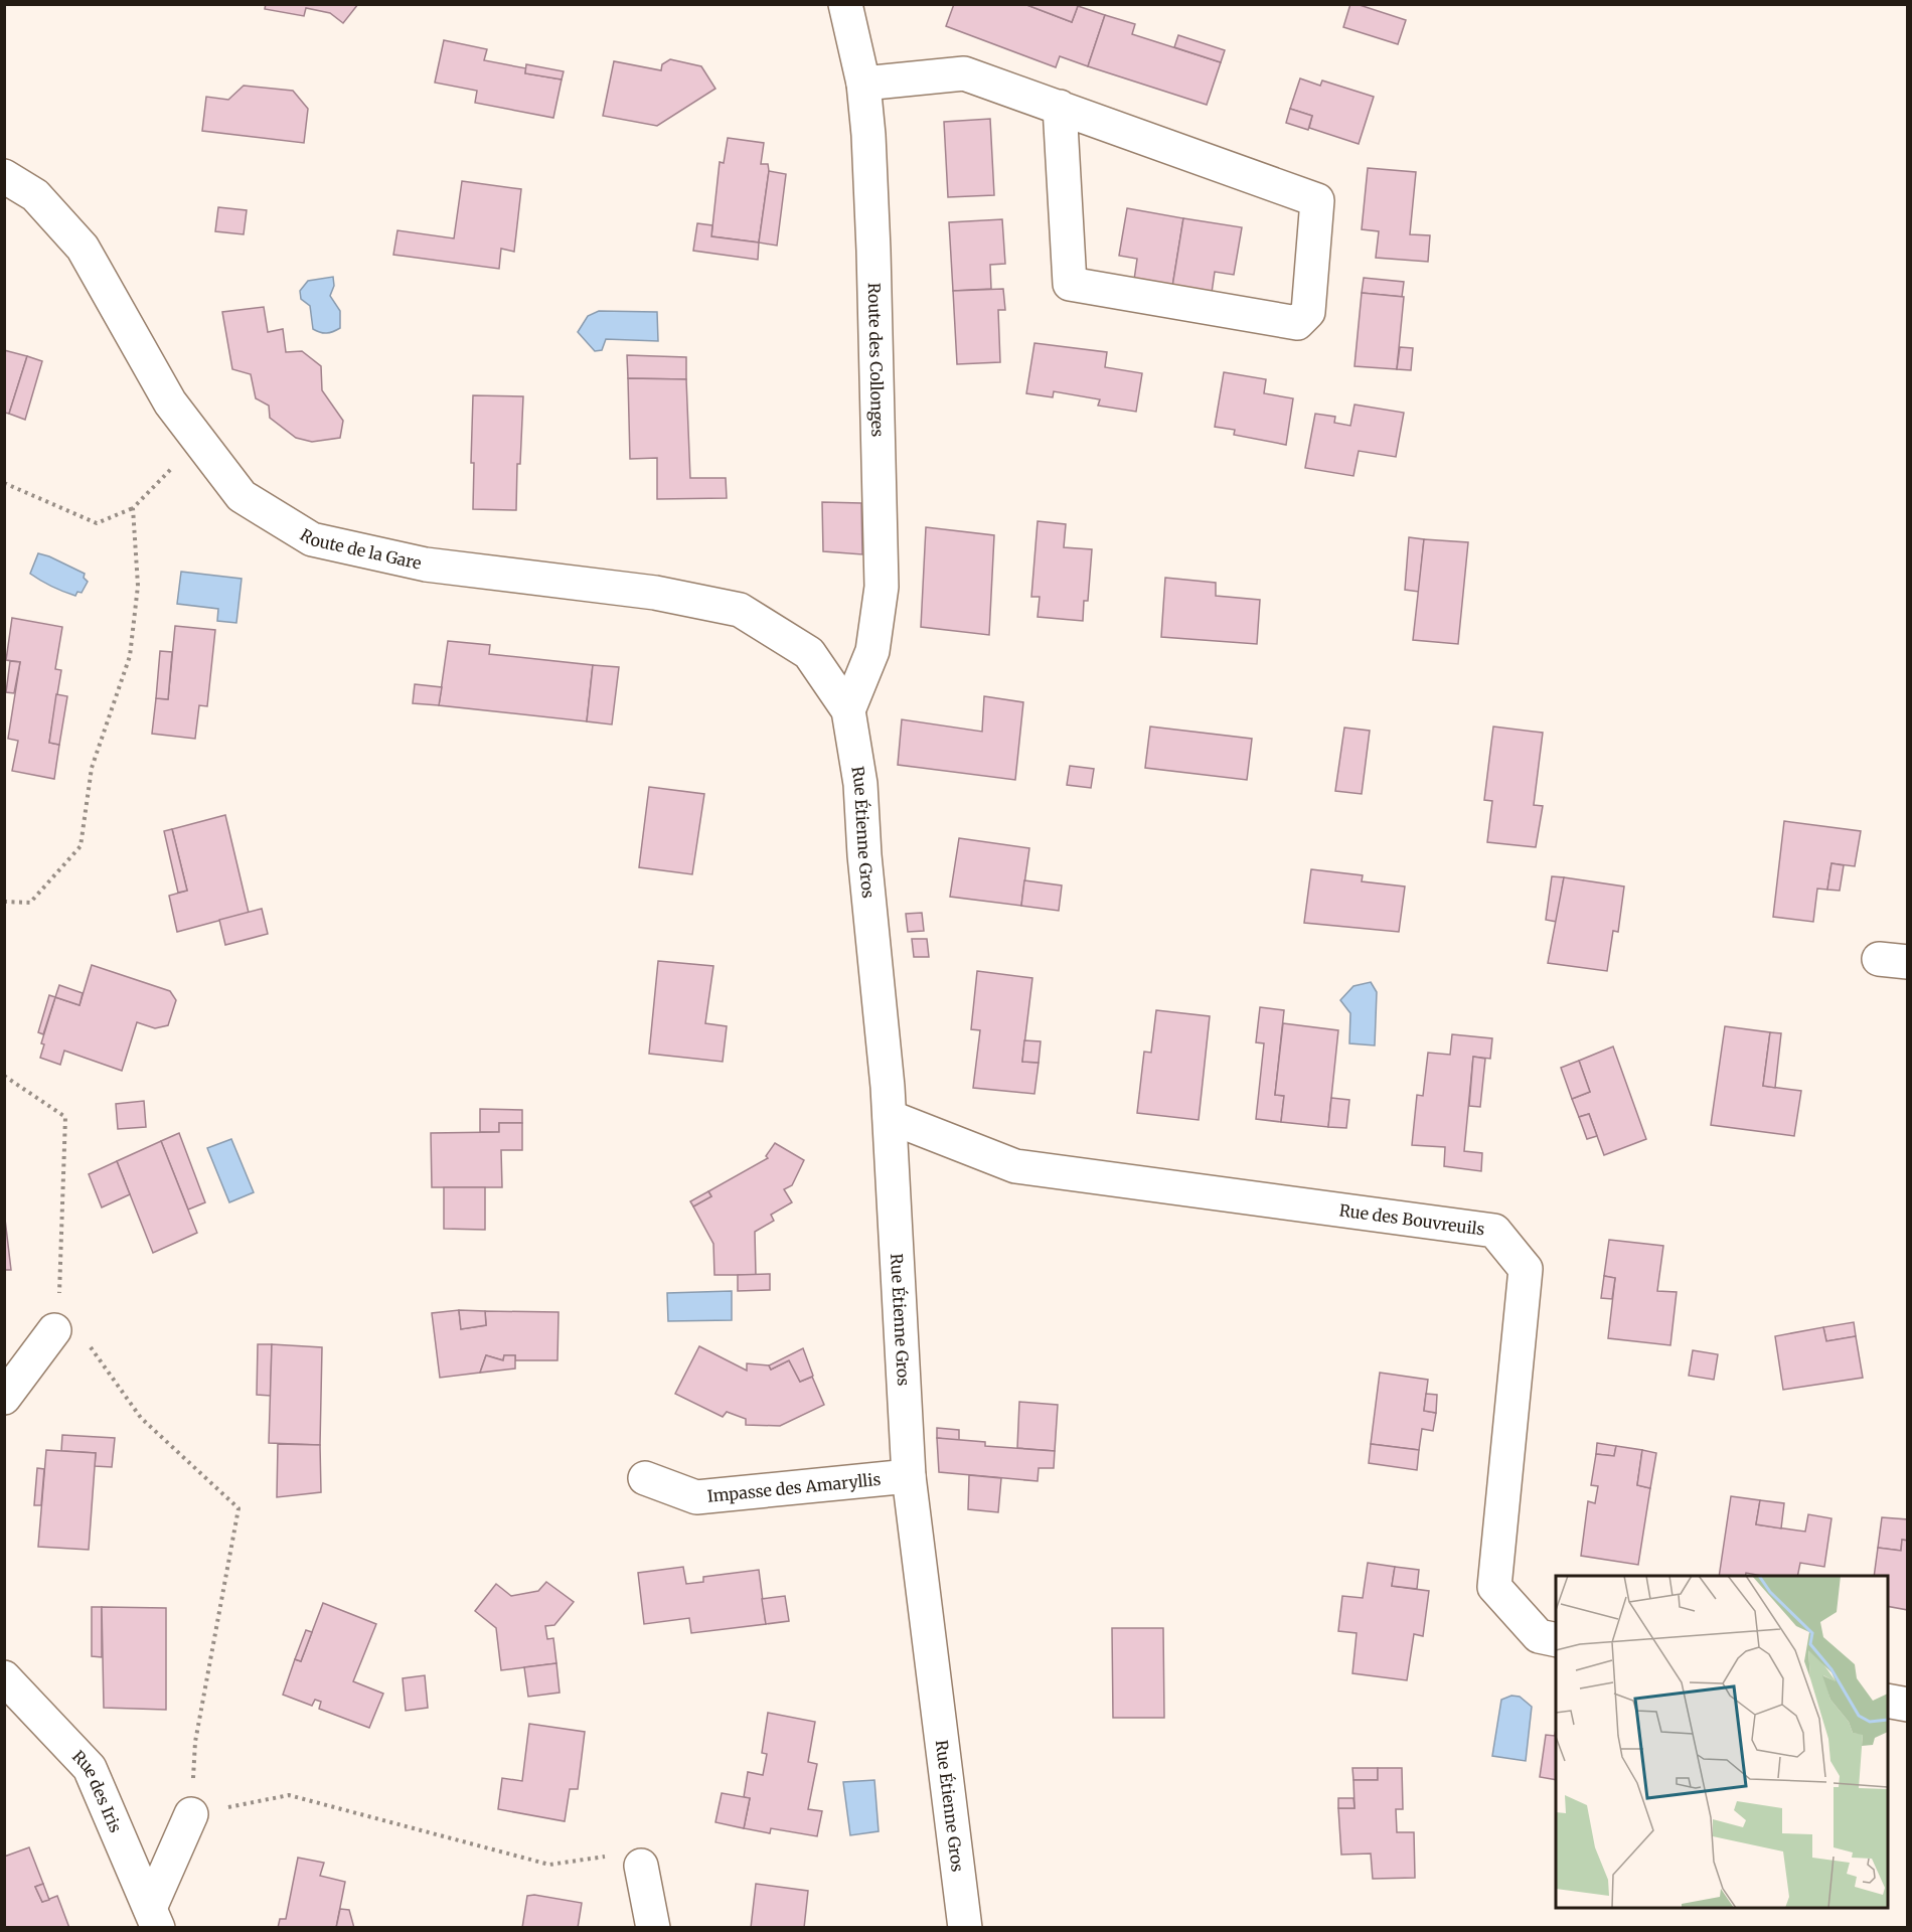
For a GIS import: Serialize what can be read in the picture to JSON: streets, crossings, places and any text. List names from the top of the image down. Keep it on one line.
{"streets":{"street":["Route des Collonges","Route de la Gare","Rue Étienne Gros","Rue des Bouvreuils","Impasse des Amaryllis","Rue des Iris"]},"crossings":[["Route des Collonges","Route de la Gare"],["Route des Collonges","Rue Étienne Gros"],["Route de la Gare","Rue Étienne Gros"],["Rue Étienne Gros","Rue des Bouvreuils"],["Rue Étienne Gros","Impasse des Amaryllis"]]}
